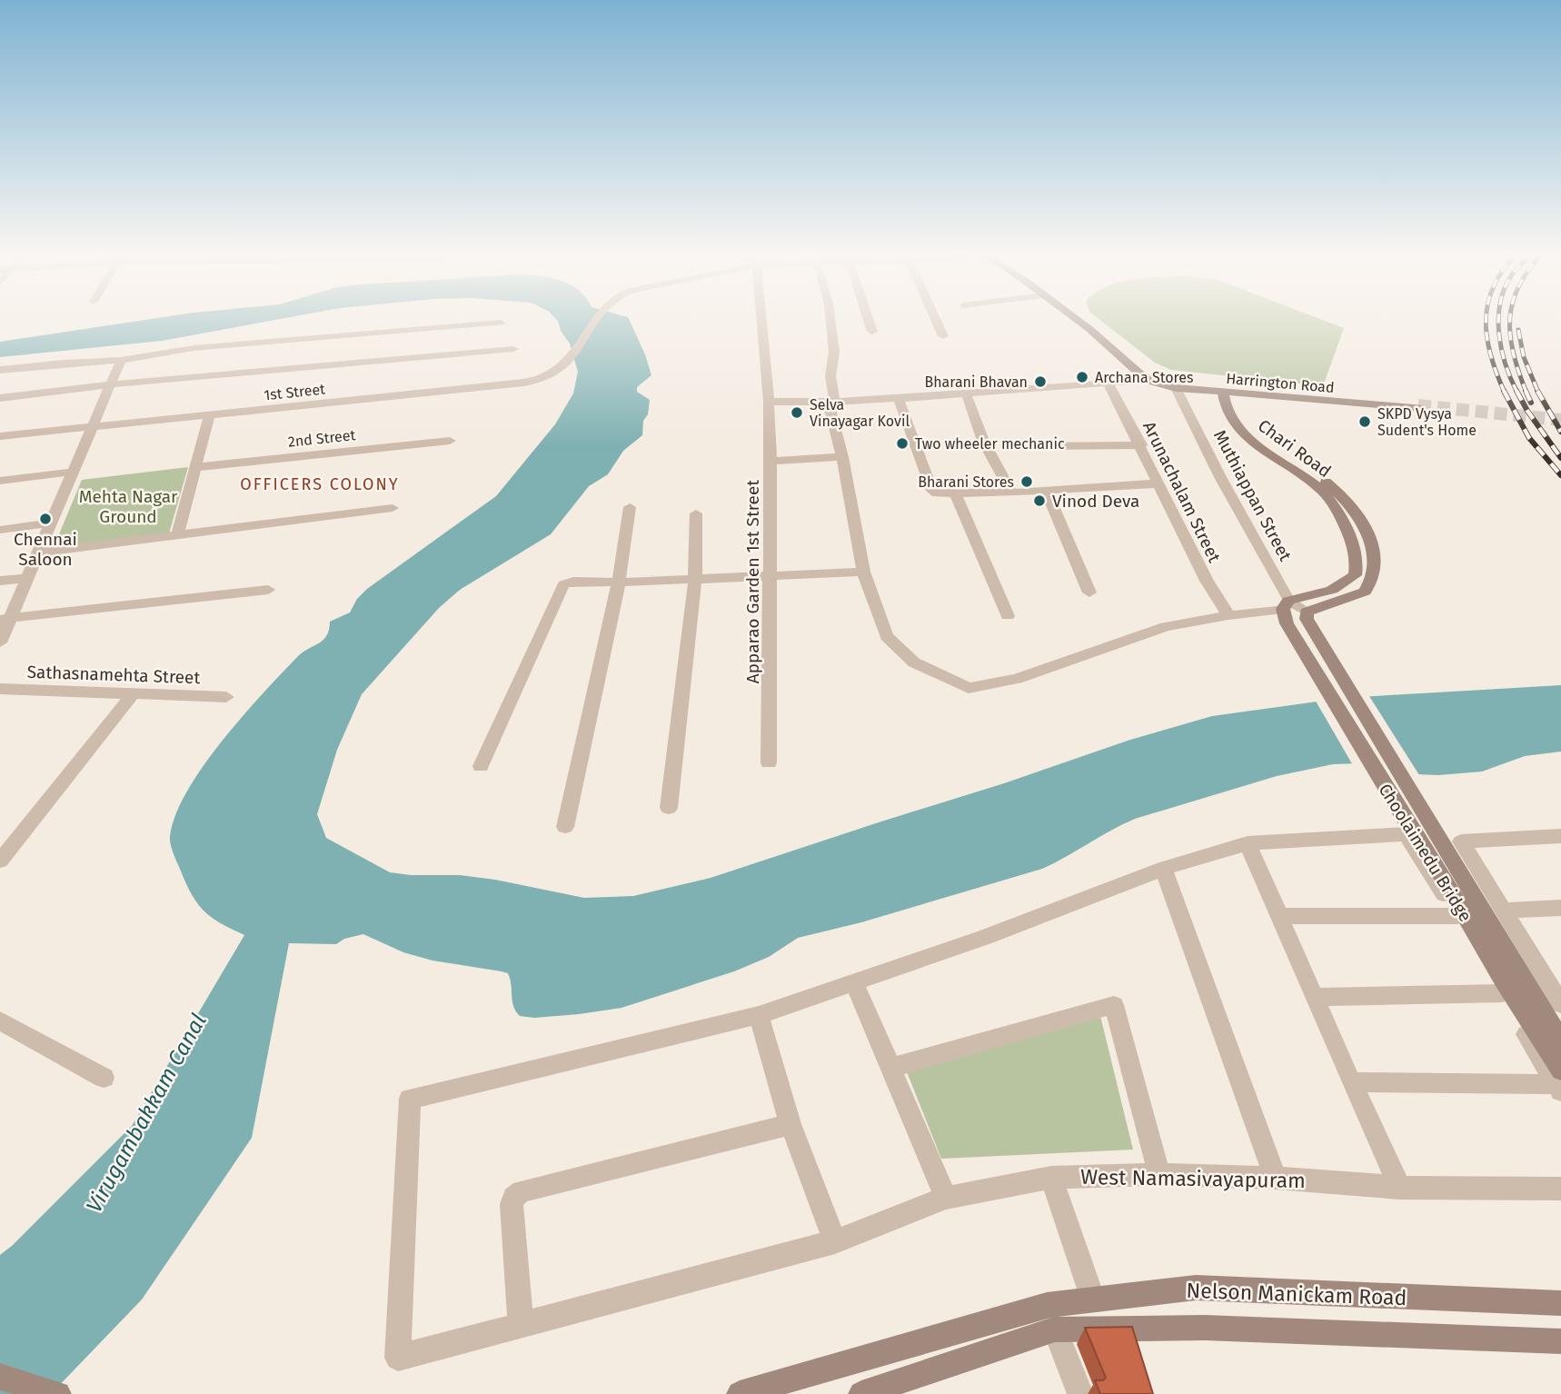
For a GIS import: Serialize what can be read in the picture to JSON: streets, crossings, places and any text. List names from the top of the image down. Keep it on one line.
{"streets":{"street":["Harrington Road","1st Street","2nd Street","Chari Road","Arunachalam Street","Muthiappan Street","Apparao Garden 1st Street","Sathasnamehta Street","Choolaimedu Bridge","West Namasivayapuram","Nelson Manickam Road"]},"crossings":[["Harrington Road","Chari Road"],["Harrington Road","Muthiappan Street"],["Chari Road","Muthiappan Street"],["Chari Road","Choolaimedu Bridge"],["Muthiappan Street","Choolaimedu Bridge"]],"districts":["OFFICERS COLONY"],"water":["Virugambakkam Canal"],"parks":["Mehta Nagar Ground"],"places":["Archana Stores","Bharani Bhavan","Selva Vinayagar Kovil","SKPD Vysya Sudent's Home","Two wheeler mechanic","Bharani Stores","Vinod Deva","Chennai Saloon"]}
